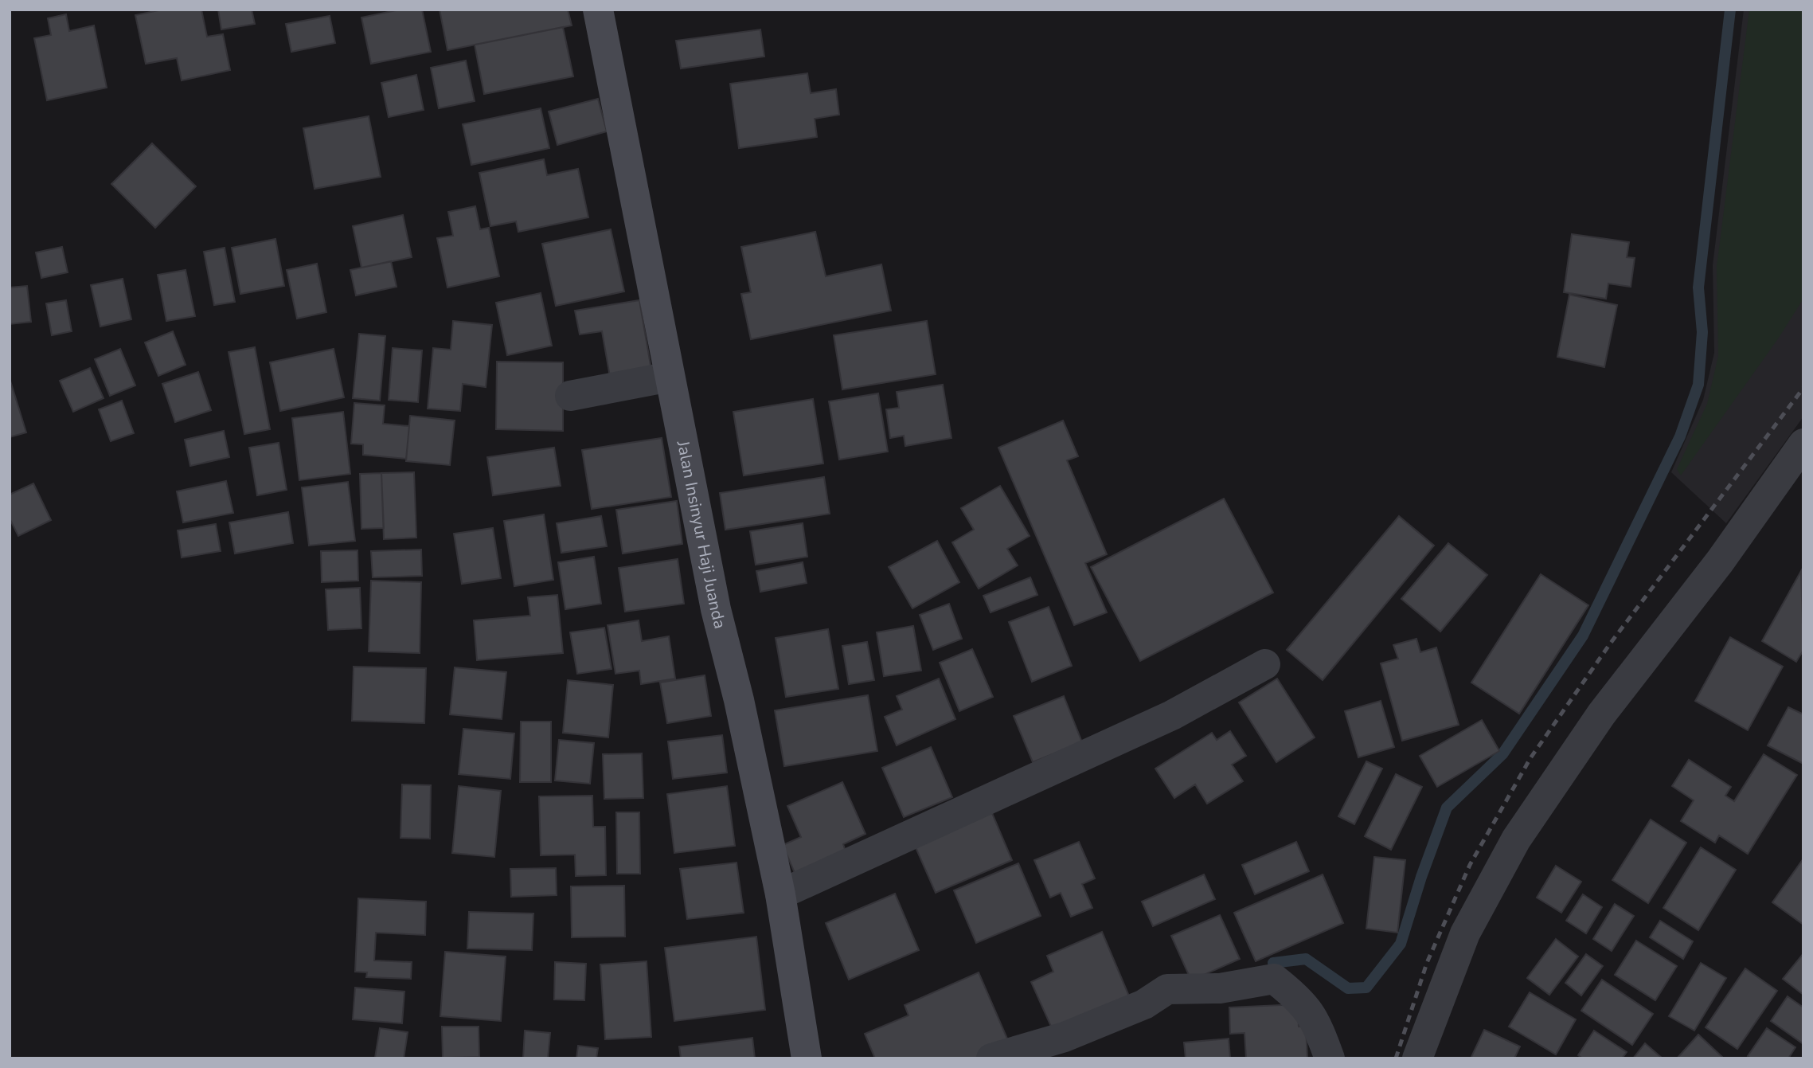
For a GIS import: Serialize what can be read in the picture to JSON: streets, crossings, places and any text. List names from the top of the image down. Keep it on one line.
{"streets":{"main road":["Jalan Insinyur Haji Juanda"]}}
